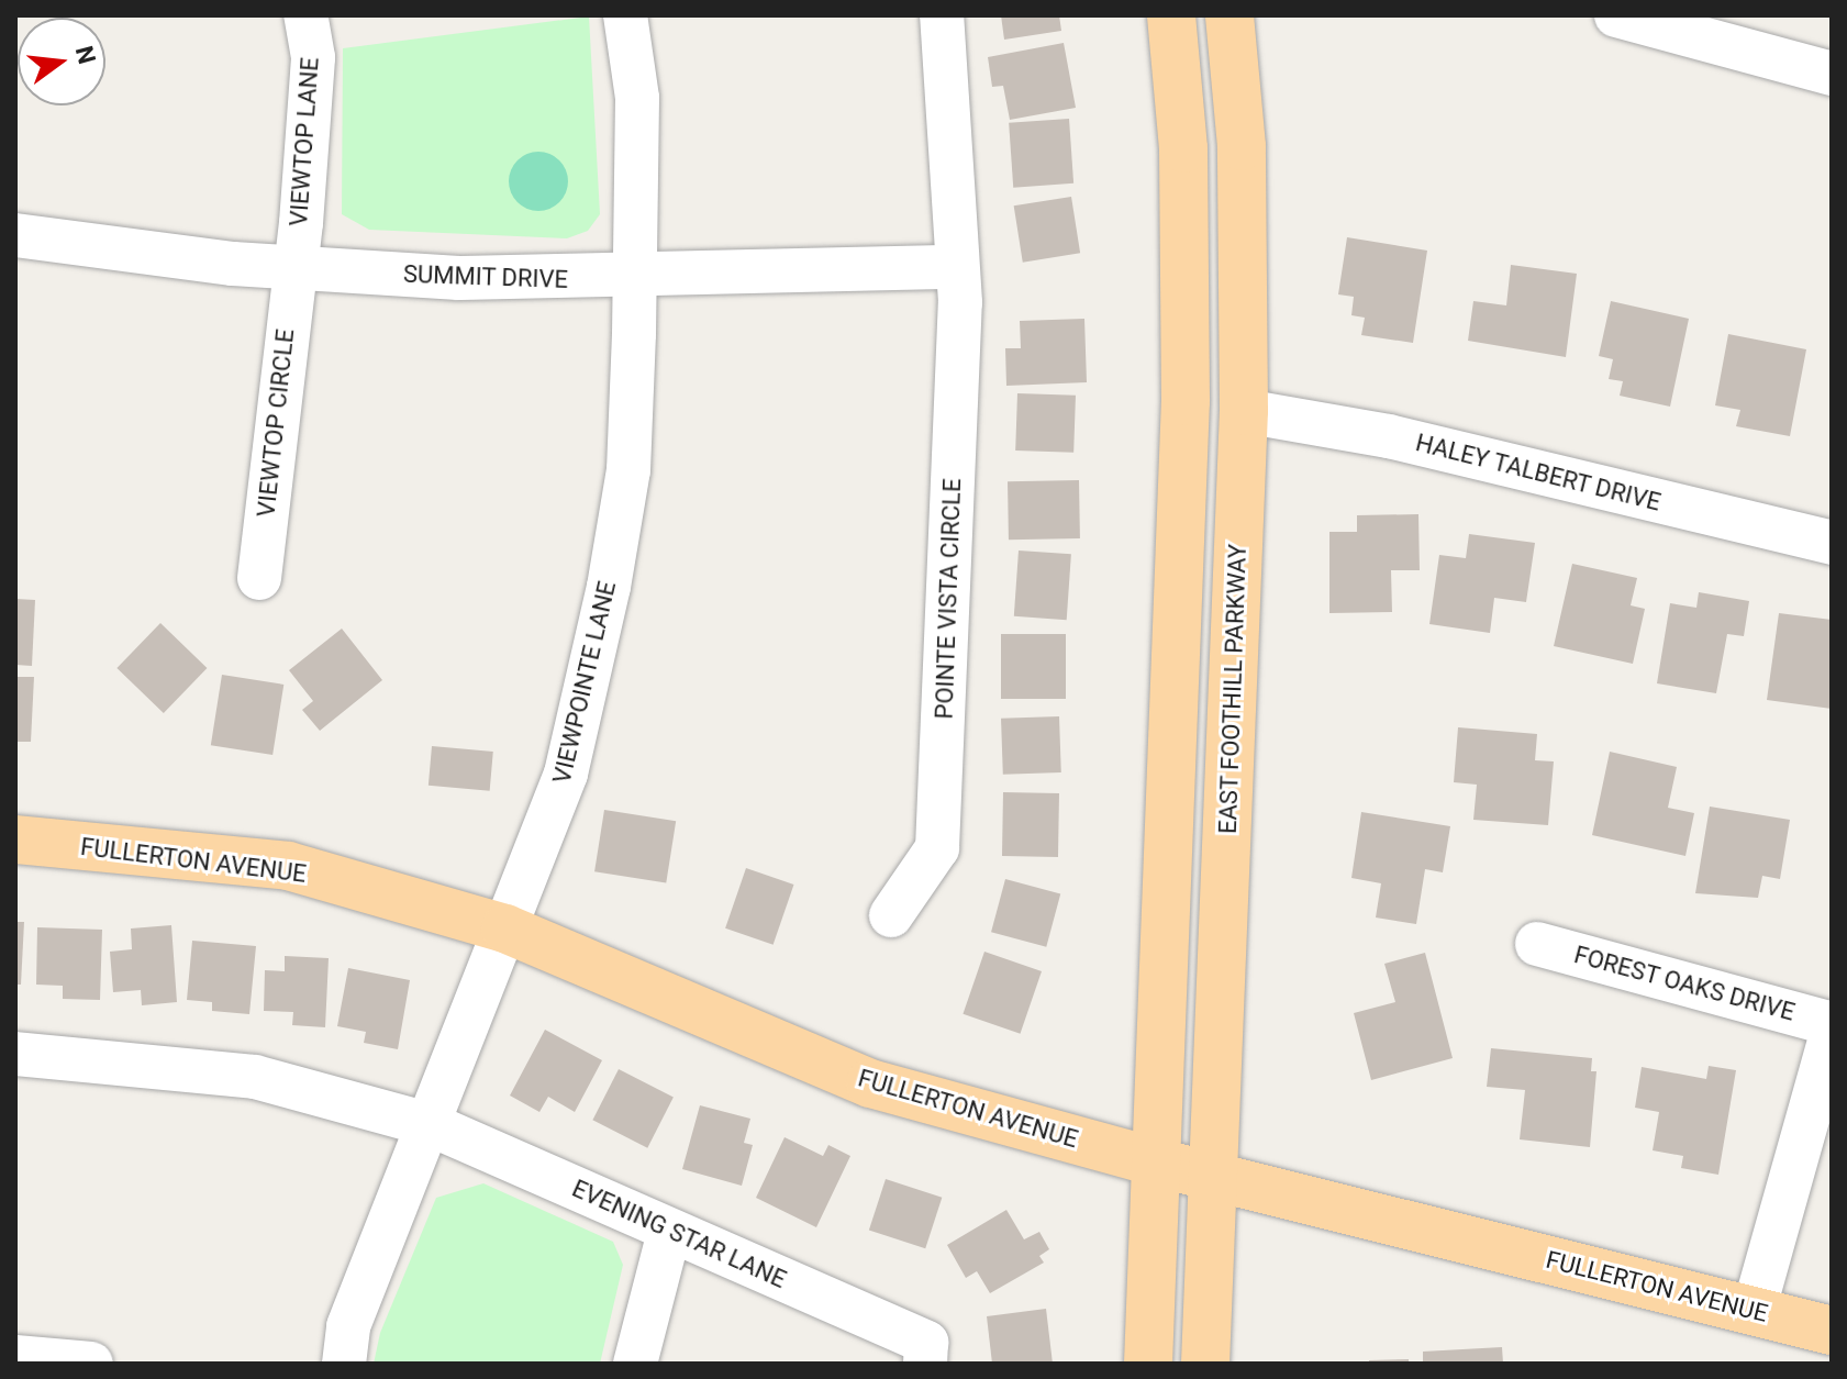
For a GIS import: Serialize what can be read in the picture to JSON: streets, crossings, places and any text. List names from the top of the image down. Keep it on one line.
{"streets":{"main road":["EAST FOOTHILL PARKWAY","FULLERTON AVENUE"],"street":["VIEWTOP LANE","SUMMIT DRIVE","VIEWTOP CIRCLE","HALEY TALBERT DRIVE","POINTE VISTA CIRCLE","VIEWPOINTE LANE","FOREST OAKS DRIVE","EVENING STAR LANE"]},"crossings":[["VIEWTOP LANE","SUMMIT DRIVE"],["VIEWTOP LANE","VIEWTOP CIRCLE"],["SUMMIT DRIVE","VIEWTOP CIRCLE"],["SUMMIT DRIVE","POINTE VISTA CIRCLE"],["SUMMIT DRIVE","VIEWPOINTE LANE"],["HALEY TALBERT DRIVE","EAST FOOTHILL PARKWAY"],["VIEWPOINTE LANE","FULLERTON AVENUE"],["VIEWPOINTE LANE","EVENING STAR LANE"],["EAST FOOTHILL PARKWAY","FULLERTON AVENUE"]],"north":"right"}
